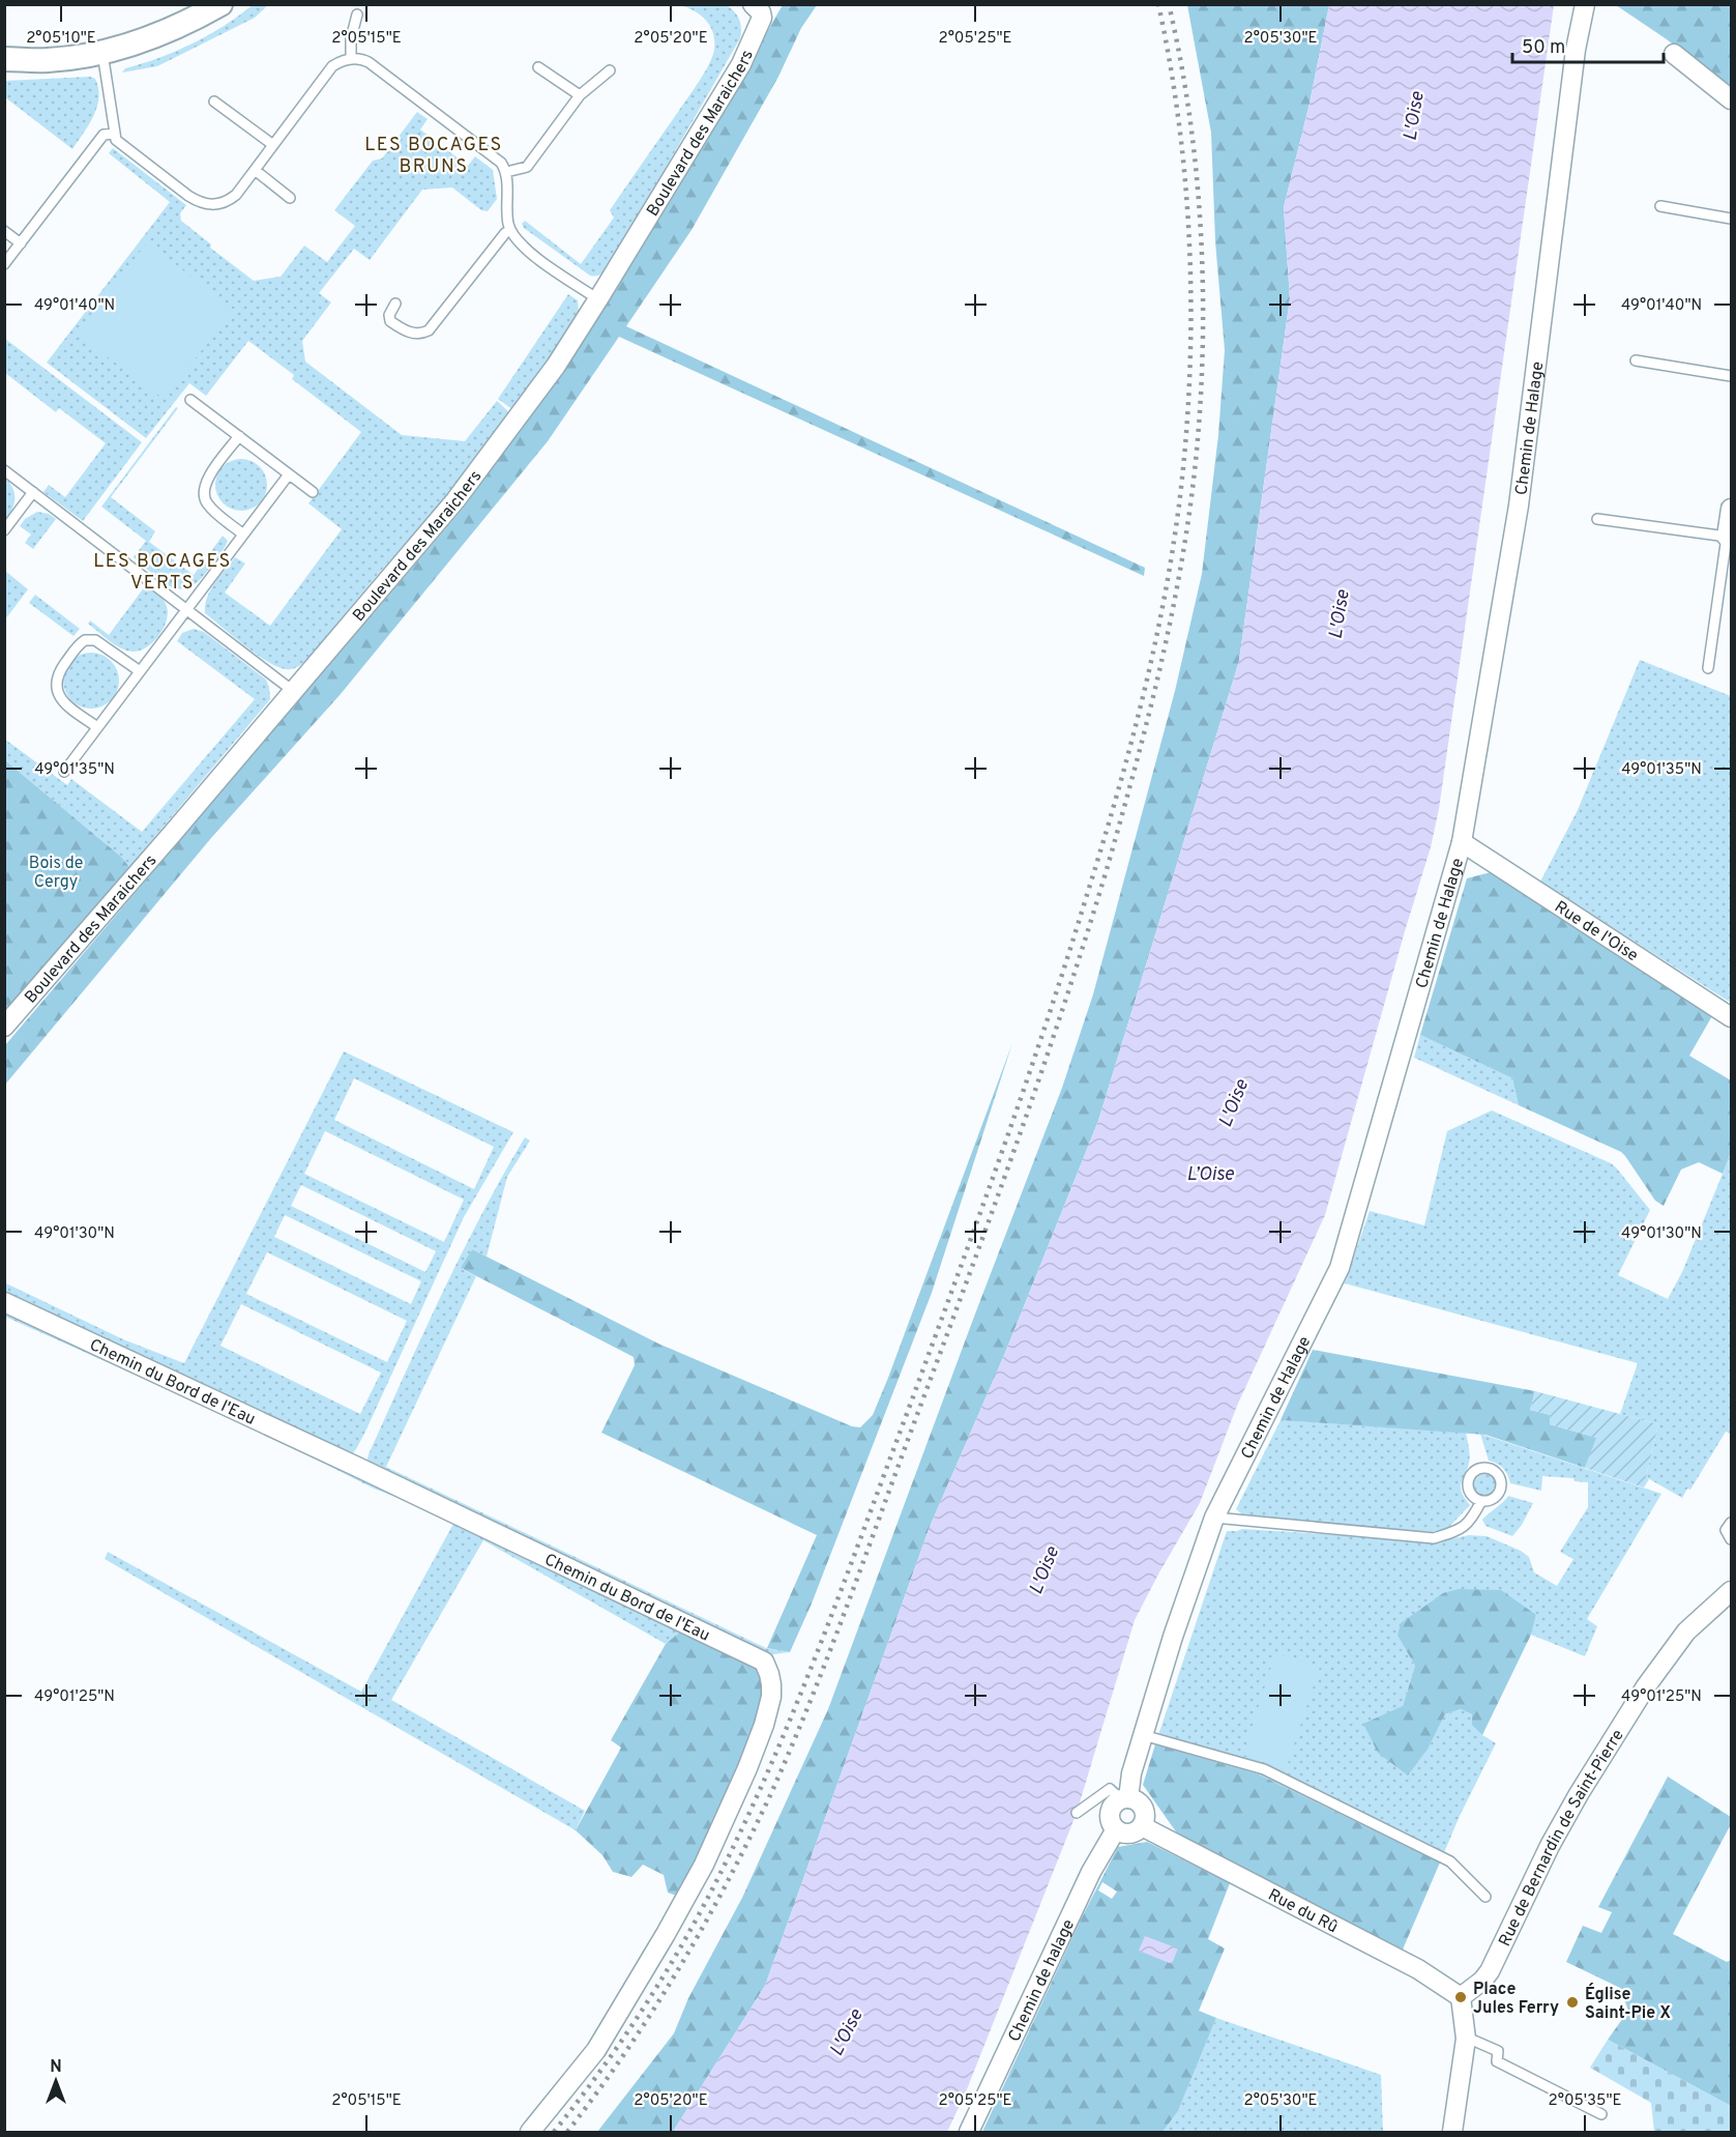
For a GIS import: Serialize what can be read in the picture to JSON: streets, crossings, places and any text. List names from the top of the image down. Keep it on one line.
{"streets":{"street":["Boulevard des Maraichers","Chemin de Halage","Rue de l'Oise","Chemin du Bord de l'Eau","Rue de Bernardin de Saint-Pierre","Rue du Rû","Chemin de halage"]},"crossings":[["Chemin de Halage","Rue de l'Oise"],["Chemin de Halage","Rue du Rû"],["Chemin de Halage","Chemin de halage"],["Rue de Bernardin de Saint-Pierre","Rue du Rû"],["Rue du Rû","Chemin de halage"]],"districts":["LES BOCAGES BRUNS","LES BOCAGES VERTS"],"water":["L'Oise","L’Oise"],"parks":["Bois de Cergy"],"places":["Place Jules Ferry","Église Saint-Pie X"],"scale_bar":"50 m","north":"top","coordinates":["2°05'10\"E","2°05'15\"E","2°05'20\"E","2°05'25\"E","2°05'30\"E","49°01'40\"N","49°01'35\"N","49°01'30\"N","49°01'25\"N","2°05'35\"E"]}
